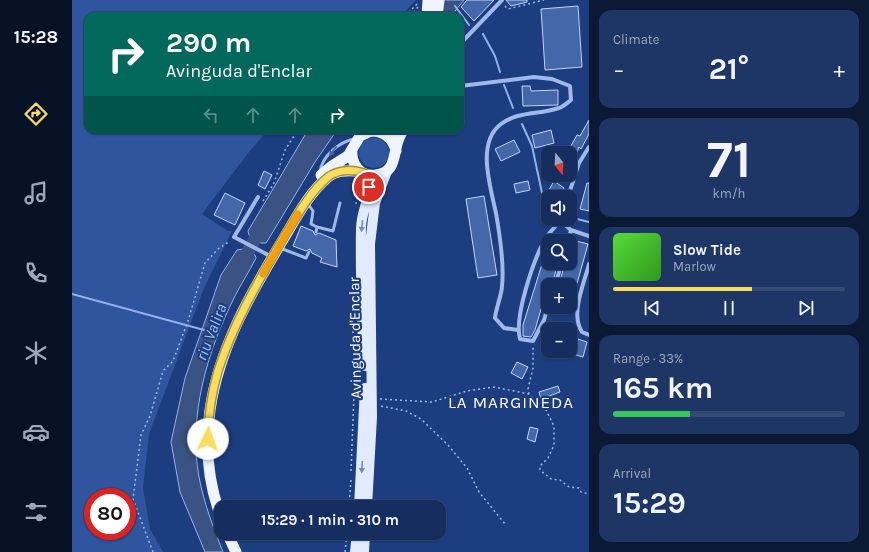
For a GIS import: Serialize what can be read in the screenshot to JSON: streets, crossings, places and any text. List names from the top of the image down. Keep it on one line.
{"streets":{"main road":["Avinguda d'Enclar"]},"districts":["LA MARGINEDA"],"water":["riu Valira"],"north":"bottom","page":{"tabs":"15:28","tile":["Climate",["71","km/h"],["Range · 33%","165 km"],["Arrival","15:29"]],"turn":["290 m","Avinguda d'Enclar"],"heat":["−","21°","+"],"map_buttons":["+","−"],"song":["Slow Tide","Marlow"],"limit":"80","trip":"15:29 · 1 min · 310 m"}}
